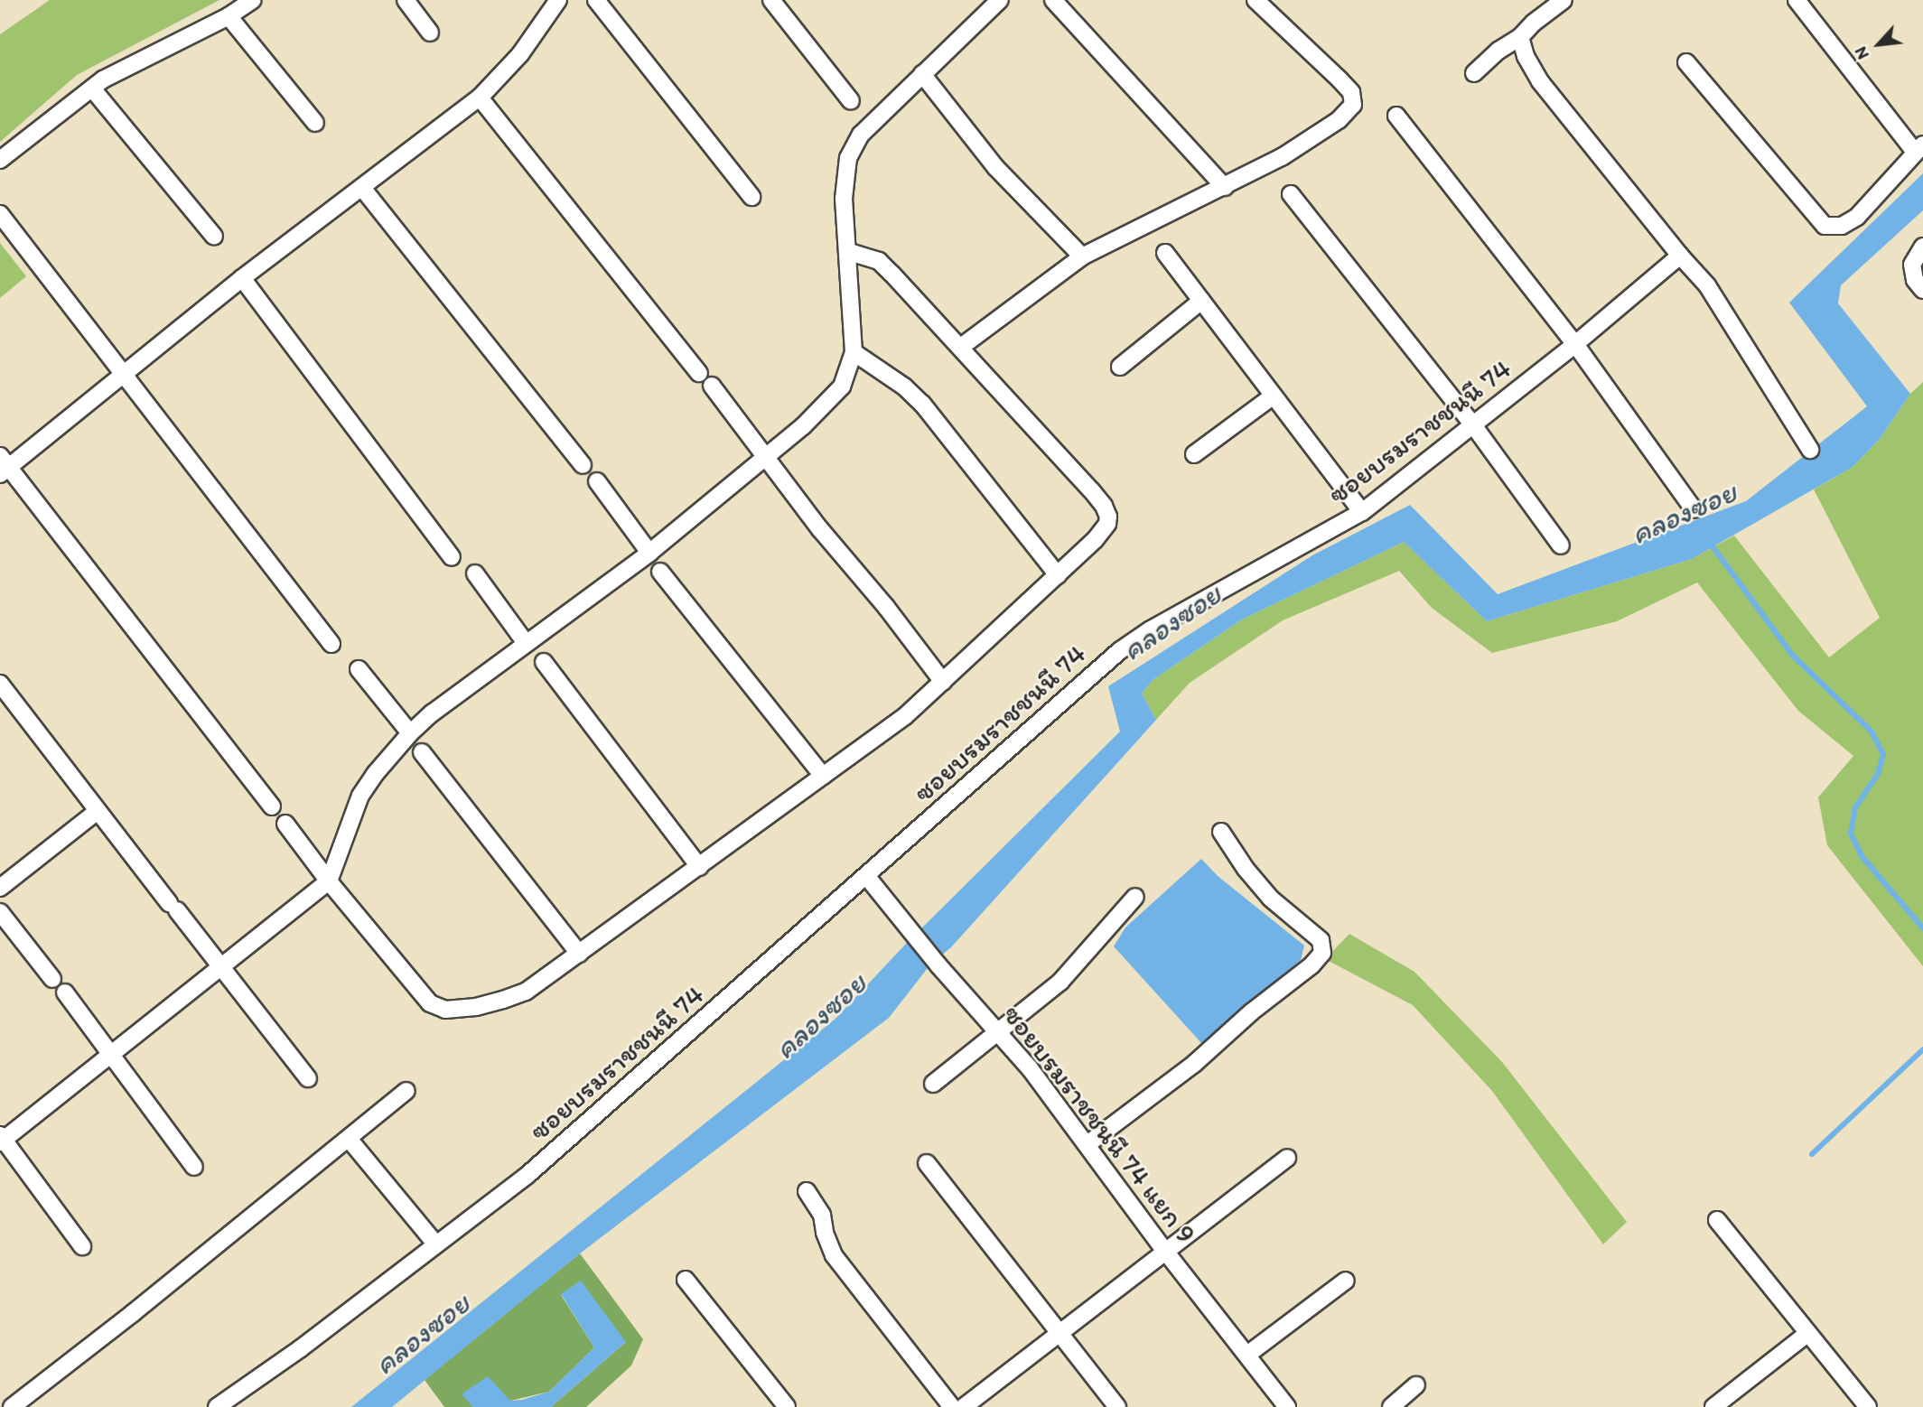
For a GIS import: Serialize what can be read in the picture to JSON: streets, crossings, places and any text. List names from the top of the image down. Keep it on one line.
{"streets":{"street":["ซอยบรมราชชนนี 74","ซอยบรมราชชนนี 74 แยก 9"]},"crossings":[["ซอยบรมราชชนนี 74","ซอยบรมราชชนนี 74 แยก 9"]],"water":["คลองซอย"],"north":"bottom left"}
